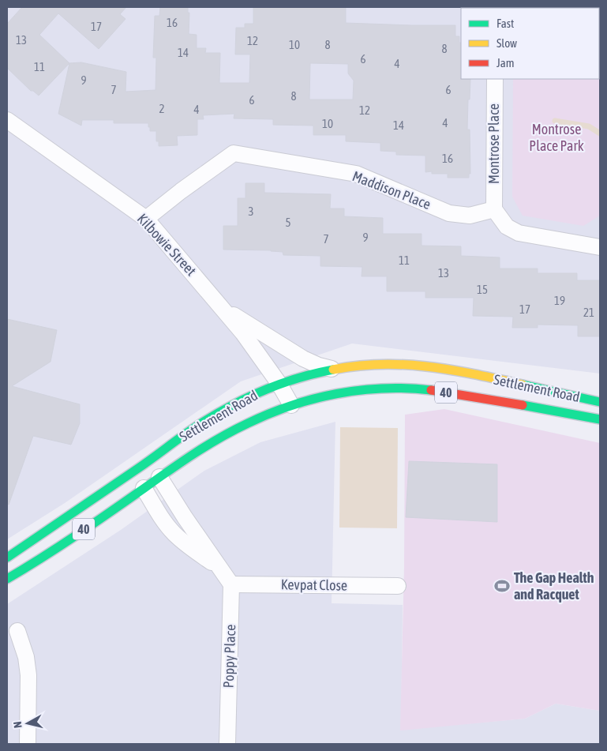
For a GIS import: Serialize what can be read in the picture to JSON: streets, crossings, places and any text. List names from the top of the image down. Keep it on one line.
{"streets":{"main road":["Settlement Road","40"],"street":["Montrose Place","Maddison Place","Kilbowie Street","Kevpat Close","Poppy Place"]},"crossings":[["Montrose Place","Maddison Place"],["Maddison Place","Kilbowie Street"],["Kilbowie Street","Settlement Road"],["Kevpat Close","Poppy Place"]],"parks":["Montrose Place Park"],"places":{"sports":["The Gap Health and Racquet"]},"house_numbers":["16","17","13","12","10","8","8","14","6","4","11","9","7","6","8","6","2","4","12","4","10","14","16","3","5","9","7","11","13","15","19","17","21"],"legend":["Fast","Slow","Jam"],"north":"left"}
